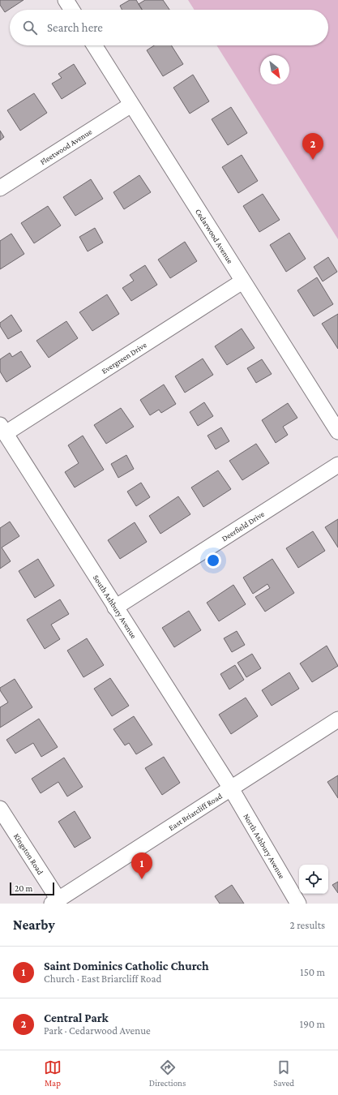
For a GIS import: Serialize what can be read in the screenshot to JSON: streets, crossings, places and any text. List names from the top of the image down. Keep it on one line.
{"streets":{"street":["Fleetwood Avenue","Cedarwood Avenue","Evergreen Drive","Deerfield Drive","South Ashbury Avenue","East Briarcliff Road","North Ashbury Avenue","Kingston Road"]},"crossings":[["Fleetwood Avenue","Cedarwood Avenue"],["Cedarwood Avenue","Evergreen Drive"],["Evergreen Drive","South Ashbury Avenue"],["Deerfield Drive","South Ashbury Avenue"],["South Ashbury Avenue","East Briarcliff Road"],["South Ashbury Avenue","North Ashbury Avenue"],["East Briarcliff Road","North Ashbury Avenue"],["East Briarcliff Road","Kingston Road"]],"scale_bar":"20 m","north":"bottom right","page":{"search":"Search here","pins":["2","1"],"scale":"20 m","heading":["Nearby","2 results"],"list":[{"mark":"1","name":"Saint Dominics Catholic Church","note":"Church · East Briarcliff Road","value":"150 m"},{"mark":"2","name":"Central Park","note":"Park · Cedarwood Avenue","value":"190 m"}],"nav":["Map","Directions","Saved"]}}
